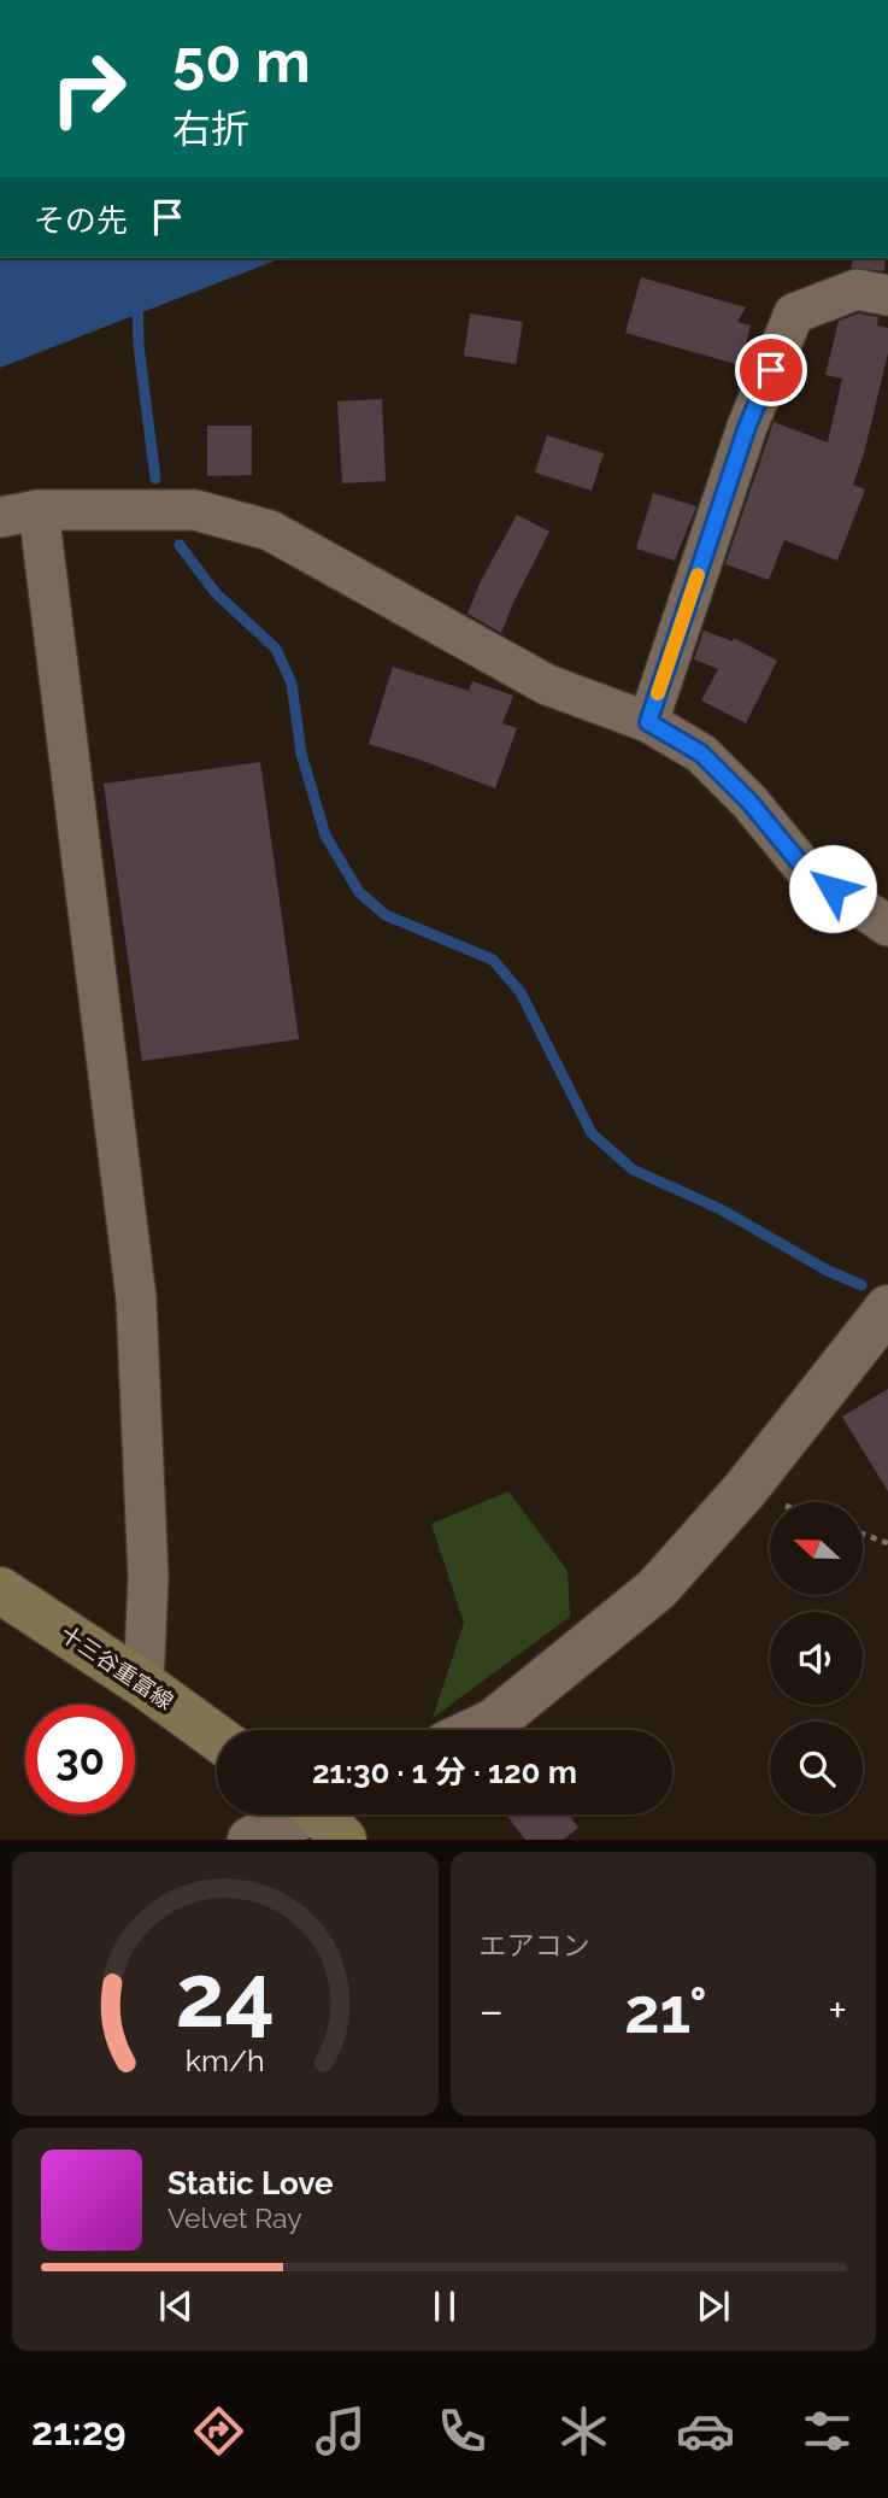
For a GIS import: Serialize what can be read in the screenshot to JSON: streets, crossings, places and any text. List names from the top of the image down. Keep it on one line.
{"streets":{"main road":["十三谷重富線"]},"north":"left","page":{"turn":["50 m","右折"],"then":"その先","limit":"30","trip":"21:30 · 1 分 · 120 m","tile":"エアコン","heat":["−","21°","+"],"song":["Static Love","Velvet Ray"],"tabs":"21:29","gauge":["24","km/h"]}}
